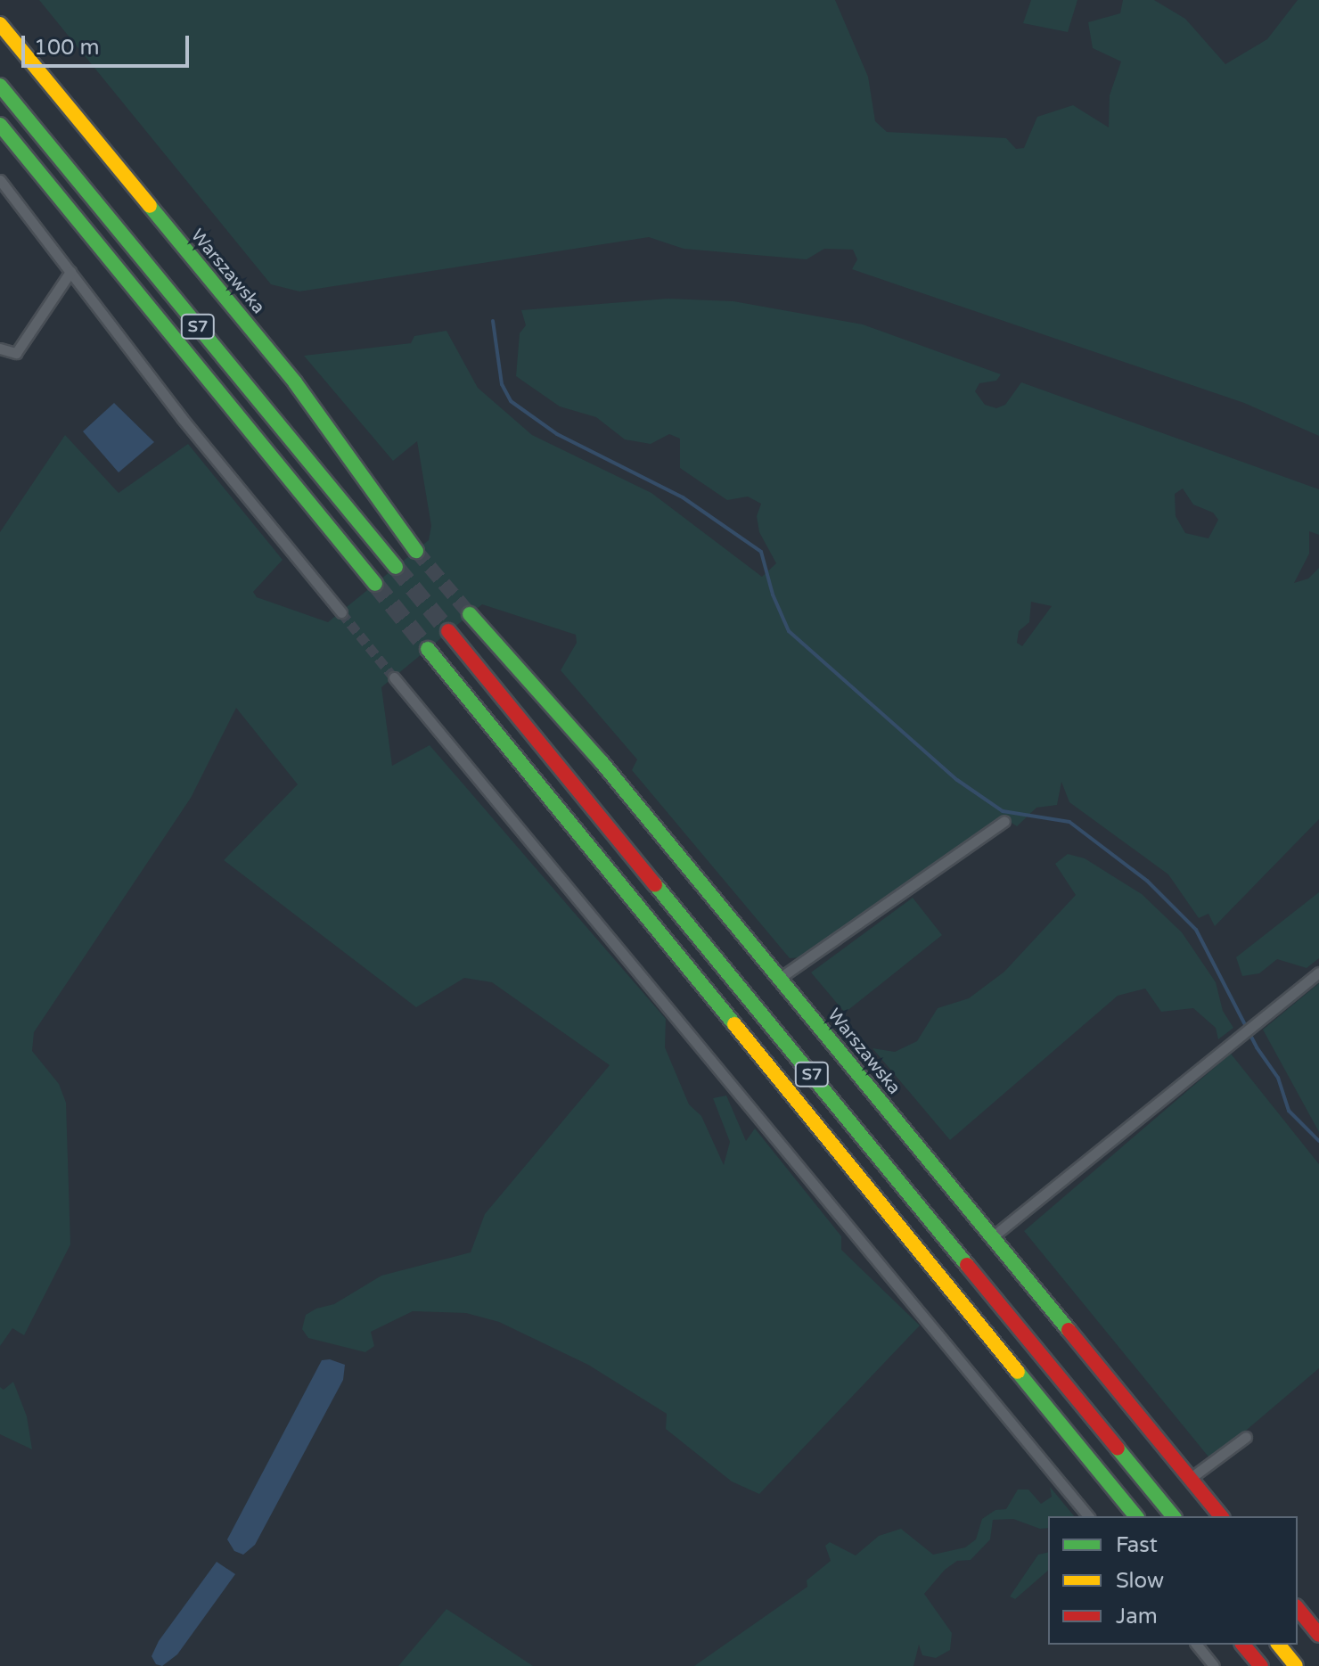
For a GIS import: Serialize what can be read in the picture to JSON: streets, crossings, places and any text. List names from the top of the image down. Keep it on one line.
{"streets":{"main road":["Warszawska","S7"]},"legend":["Fast","Slow","Jam"],"scale_bar":"100 m"}
